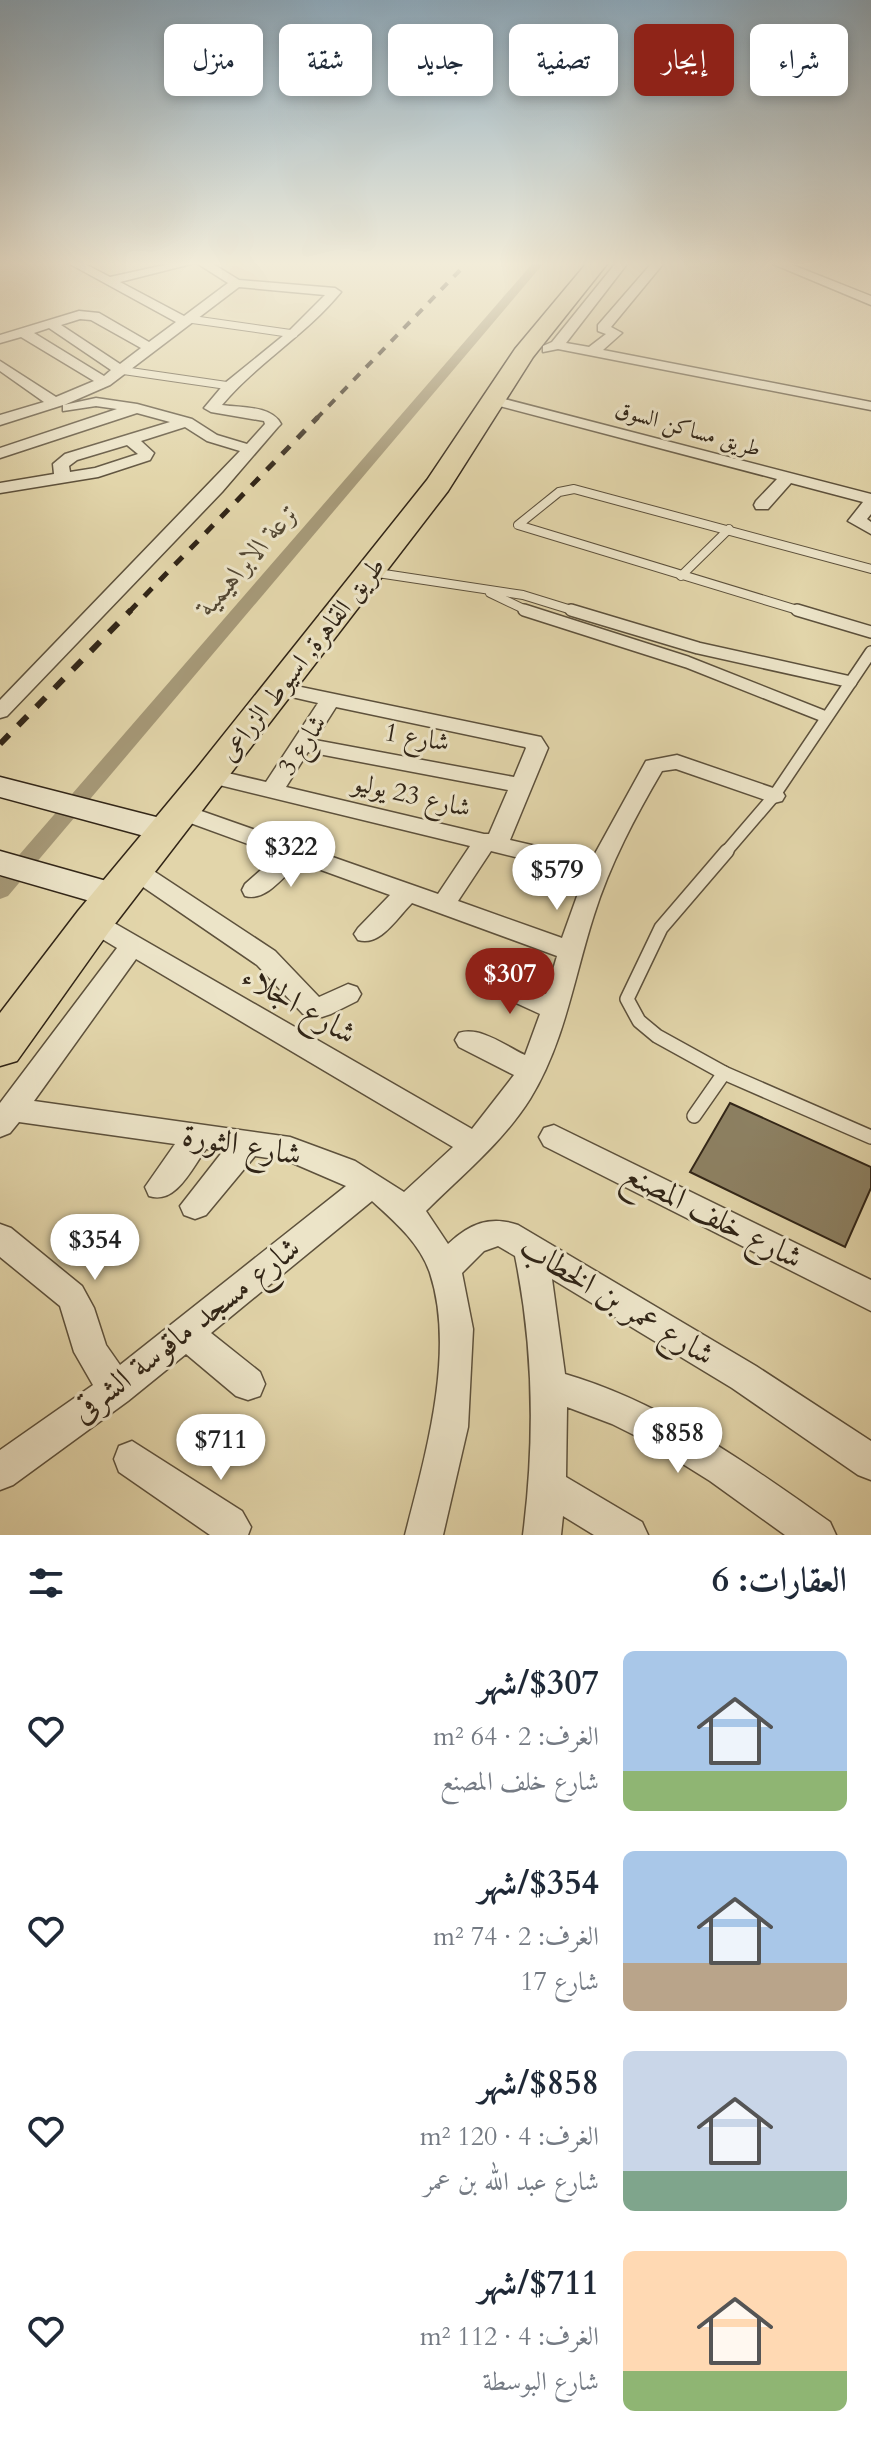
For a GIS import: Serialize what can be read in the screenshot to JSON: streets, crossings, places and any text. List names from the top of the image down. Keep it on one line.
{"streets":{"highway":["طريق القاهرة, اسيوط الزراعى"],"street":["طريق مساكن السوق","شارع 1","شارع 3","شارع 23 يوليو","شارع الجلاء","شارع الثورة","شارع خلف المصنع","شارع عمر بن الخطاب","شارع مسجد ماقوسة الشرقى"]},"crossings":[["طريق مساكن السوق","طريق القاهرة, اسيوط الزراعى"],["طريق القاهرة, اسيوط الزراعى","شارع 23 يوليو"],["طريق القاهرة, اسيوط الزراعى","شارع الجلاء"],["شارع 1","شارع 3"],["شارع 3","شارع 23 يوليو"],["شارع الثورة","شارع عمر بن الخطاب"],["شارع الثورة","شارع مسجد ماقوسة الشرقى"]],"water":["ترعة الابراهيمية"],"page":{"chip":["شراء","إيجار","تصفية","جديد","شقة","منزل"],"price":["$322","$579","$307","$354","$858","$711"],"heading":"العقارات: 6","list":[{"name":"$307/شهر","note":"الغرف: 2 · 64 m² · شارع خلف المصنع"},{"name":"$354/شهر","note":"الغرف: 2 · 74 m² · شارع 17"},{"name":"$858/شهر","note":"الغرف: 4 · 120 m² · شارع عبد الله بن عمر"},{"name":"$711/شهر","note":"الغرف: 4 · 112 m² · شارع البوسطة"}]}}
